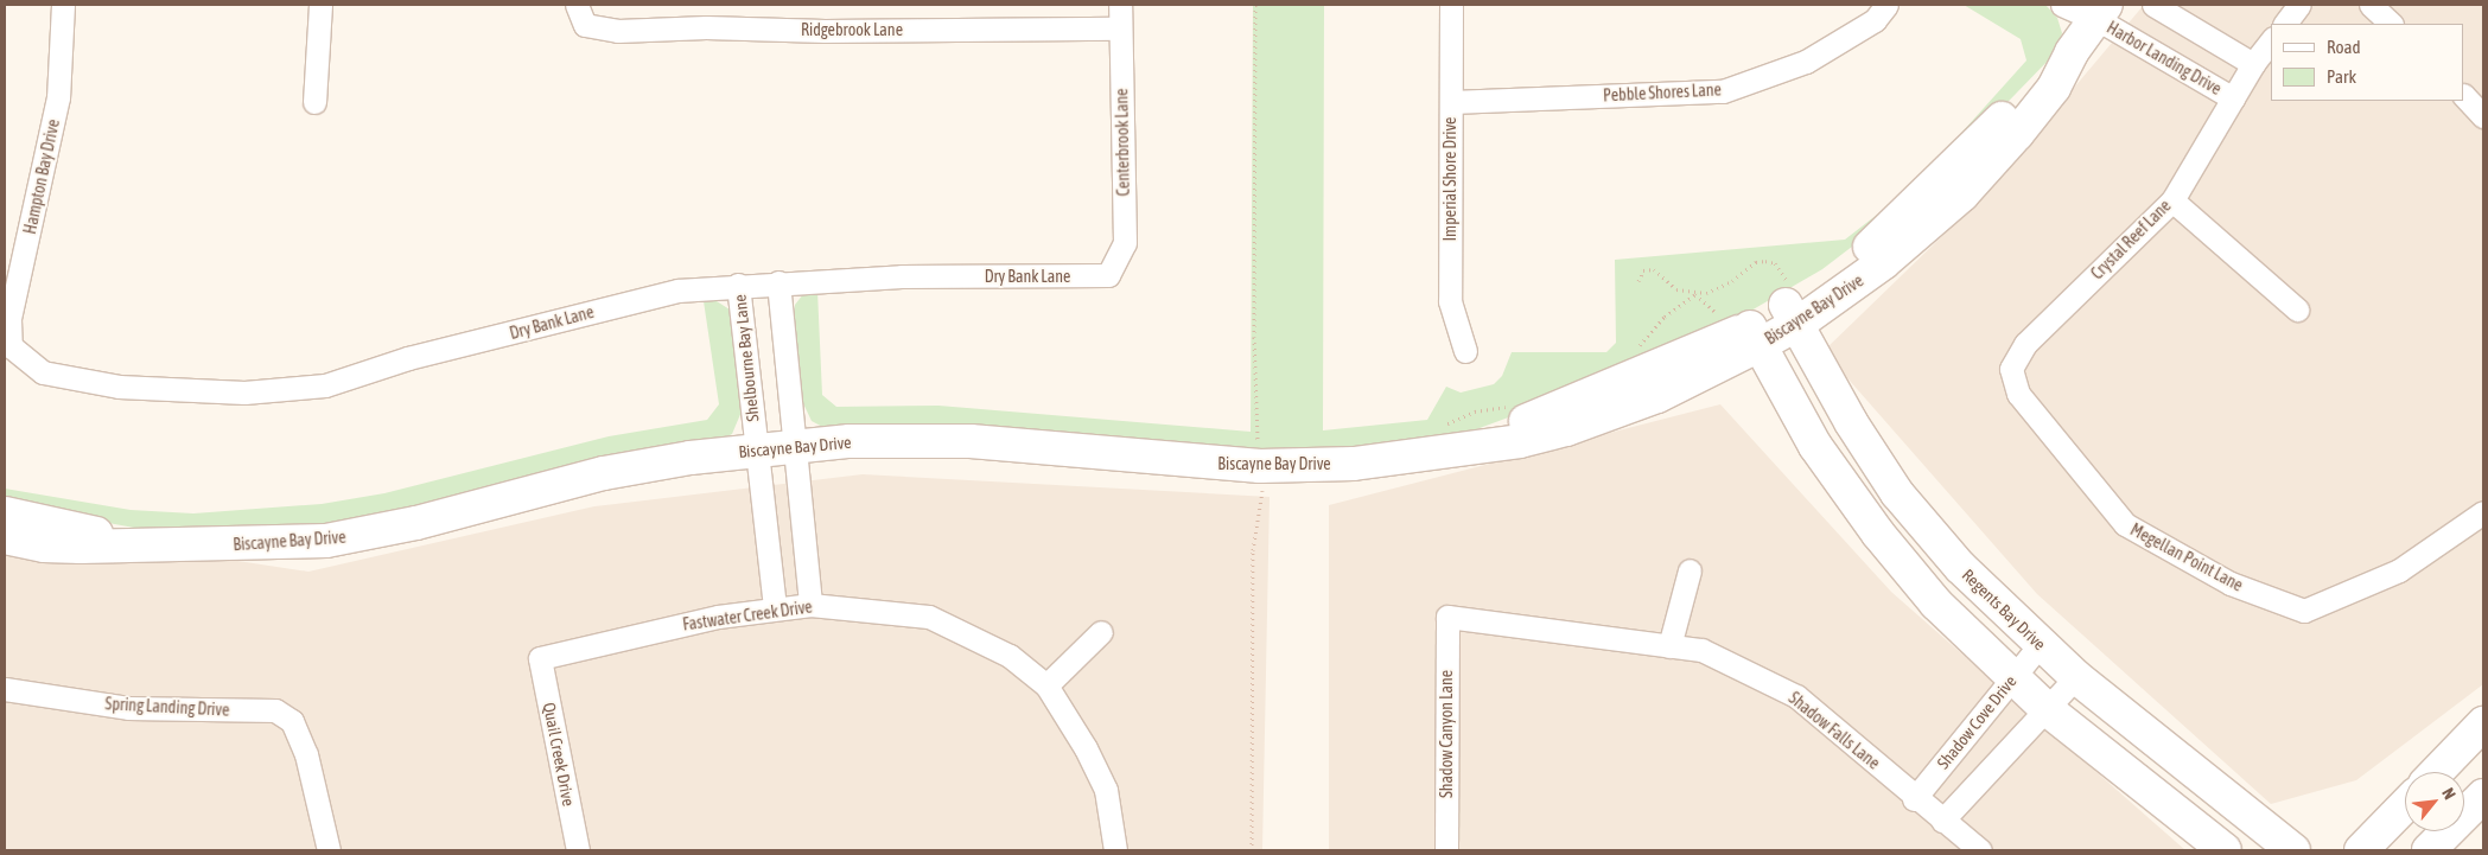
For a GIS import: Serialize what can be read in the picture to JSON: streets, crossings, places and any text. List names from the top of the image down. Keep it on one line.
{"streets":{"street":["Ridgebrook Lane","Harbor Landing Drive","Pebble Shores Lane","Centerbrook Lane","Hampton Bay Drive","Imperial Shore Drive","Crystal Reef Lane","Dry Bank Lane","Biscayne Bay Drive","Shelbourne Bay Lane","Megellan Point Lane","Regents Bay Drive","Fastwater Creek Drive","Spring Landing Drive","Shadow Cove Drive","Shadow Falls Lane","Shadow Canyon Lane","Quail Creek Drive"]},"crossings":[["Ridgebrook Lane","Centerbrook Lane"],["Harbor Landing Drive","Crystal Reef Lane"],["Harbor Landing Drive","Biscayne Bay Drive"],["Pebble Shores Lane","Imperial Shore Drive"],["Centerbrook Lane","Dry Bank Lane"],["Hampton Bay Drive","Dry Bank Lane"],["Crystal Reef Lane","Megellan Point Lane"],["Dry Bank Lane","Shelbourne Bay Lane"],["Biscayne Bay Drive","Shelbourne Bay Lane"],["Biscayne Bay Drive","Regents Bay Drive"],["Shelbourne Bay Lane","Fastwater Creek Drive"],["Regents Bay Drive","Shadow Cove Drive"],["Fastwater Creek Drive","Quail Creek Drive"],["Shadow Cove Drive","Shadow Falls Lane"],["Shadow Falls Lane","Shadow Canyon Lane"]],"legend":["Road","Park"],"north":"top right"}
